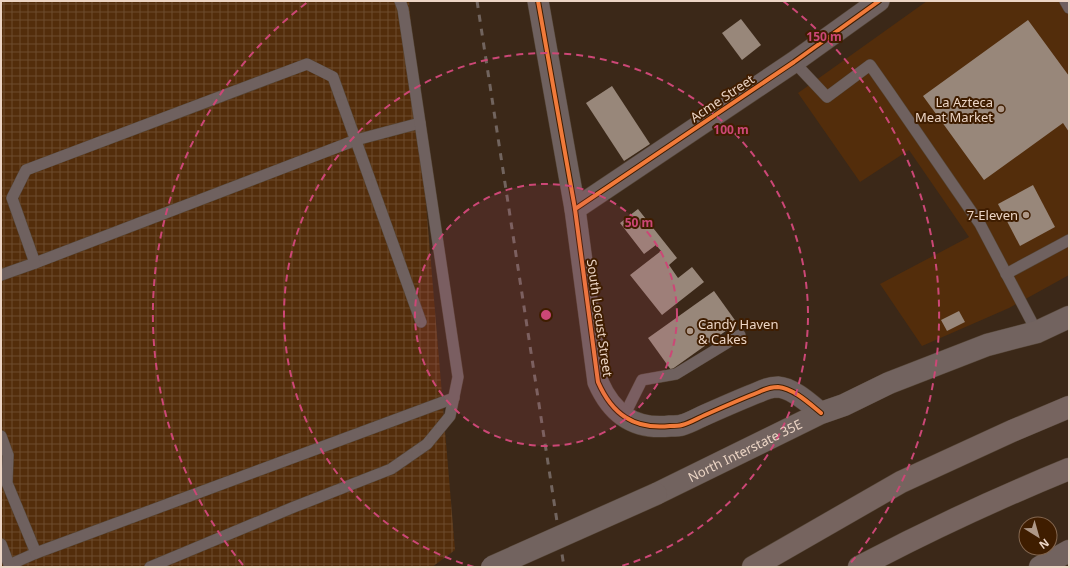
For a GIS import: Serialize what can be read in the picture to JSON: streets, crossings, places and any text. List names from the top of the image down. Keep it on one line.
{"streets":{"main road":["North Interstate 35E"],"street":["Acme Street","South Locust Street"]},"crossings":[["Acme Street","South Locust Street"],["South Locust Street","North Interstate 35E"]],"places":["La Azteca Meat Market","7-Eleven","Candy Haven & Cakes"],"north":"bottom right","rings":["150 m","100 m","50 m"]}
